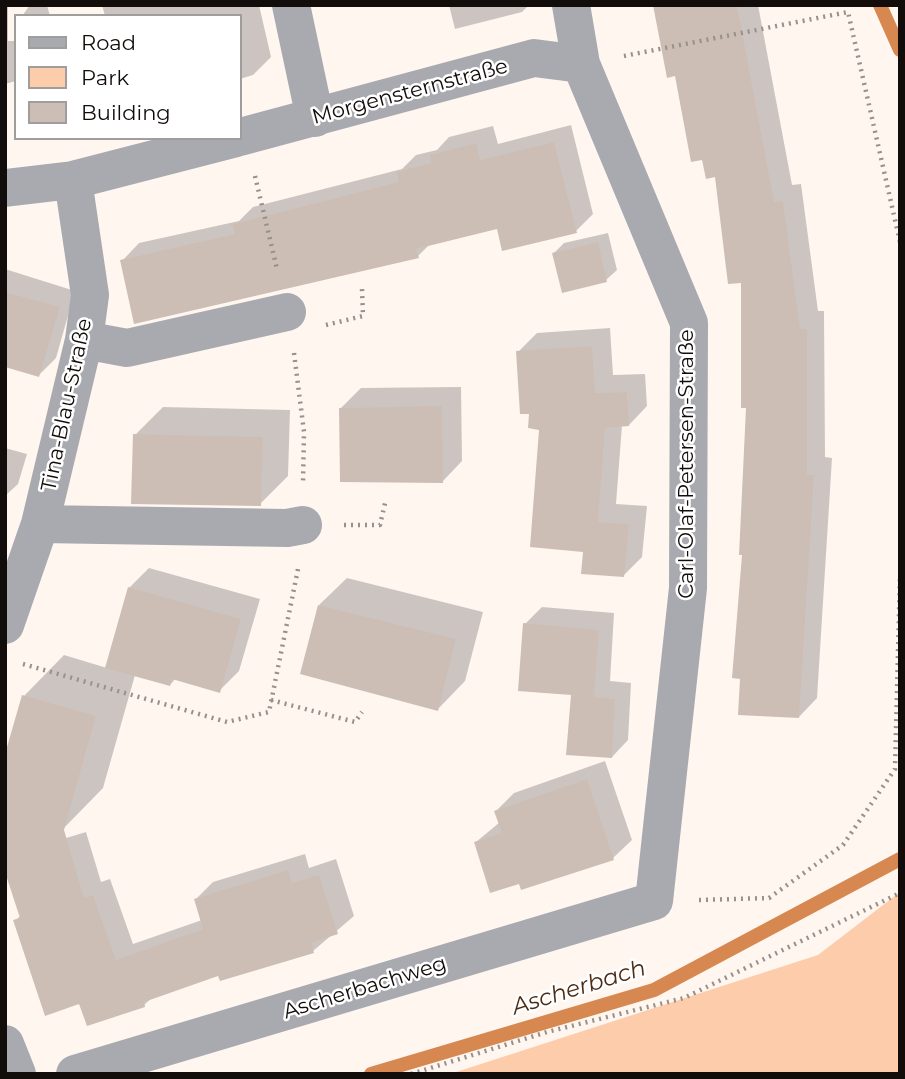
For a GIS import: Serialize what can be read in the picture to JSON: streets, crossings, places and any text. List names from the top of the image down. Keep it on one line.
{"streets":{"street":["Morgensternstraße","Tina-Blau-Straße","Carl-Olaf-Petersen-Straße","Ascherbachweg"]},"crossings":[["Morgensternstraße","Tina-Blau-Straße"],["Morgensternstraße","Carl-Olaf-Petersen-Straße"],["Carl-Olaf-Petersen-Straße","Ascherbachweg"]],"water":["Ascherbach"],"legend":["Road","Park","Building"]}
